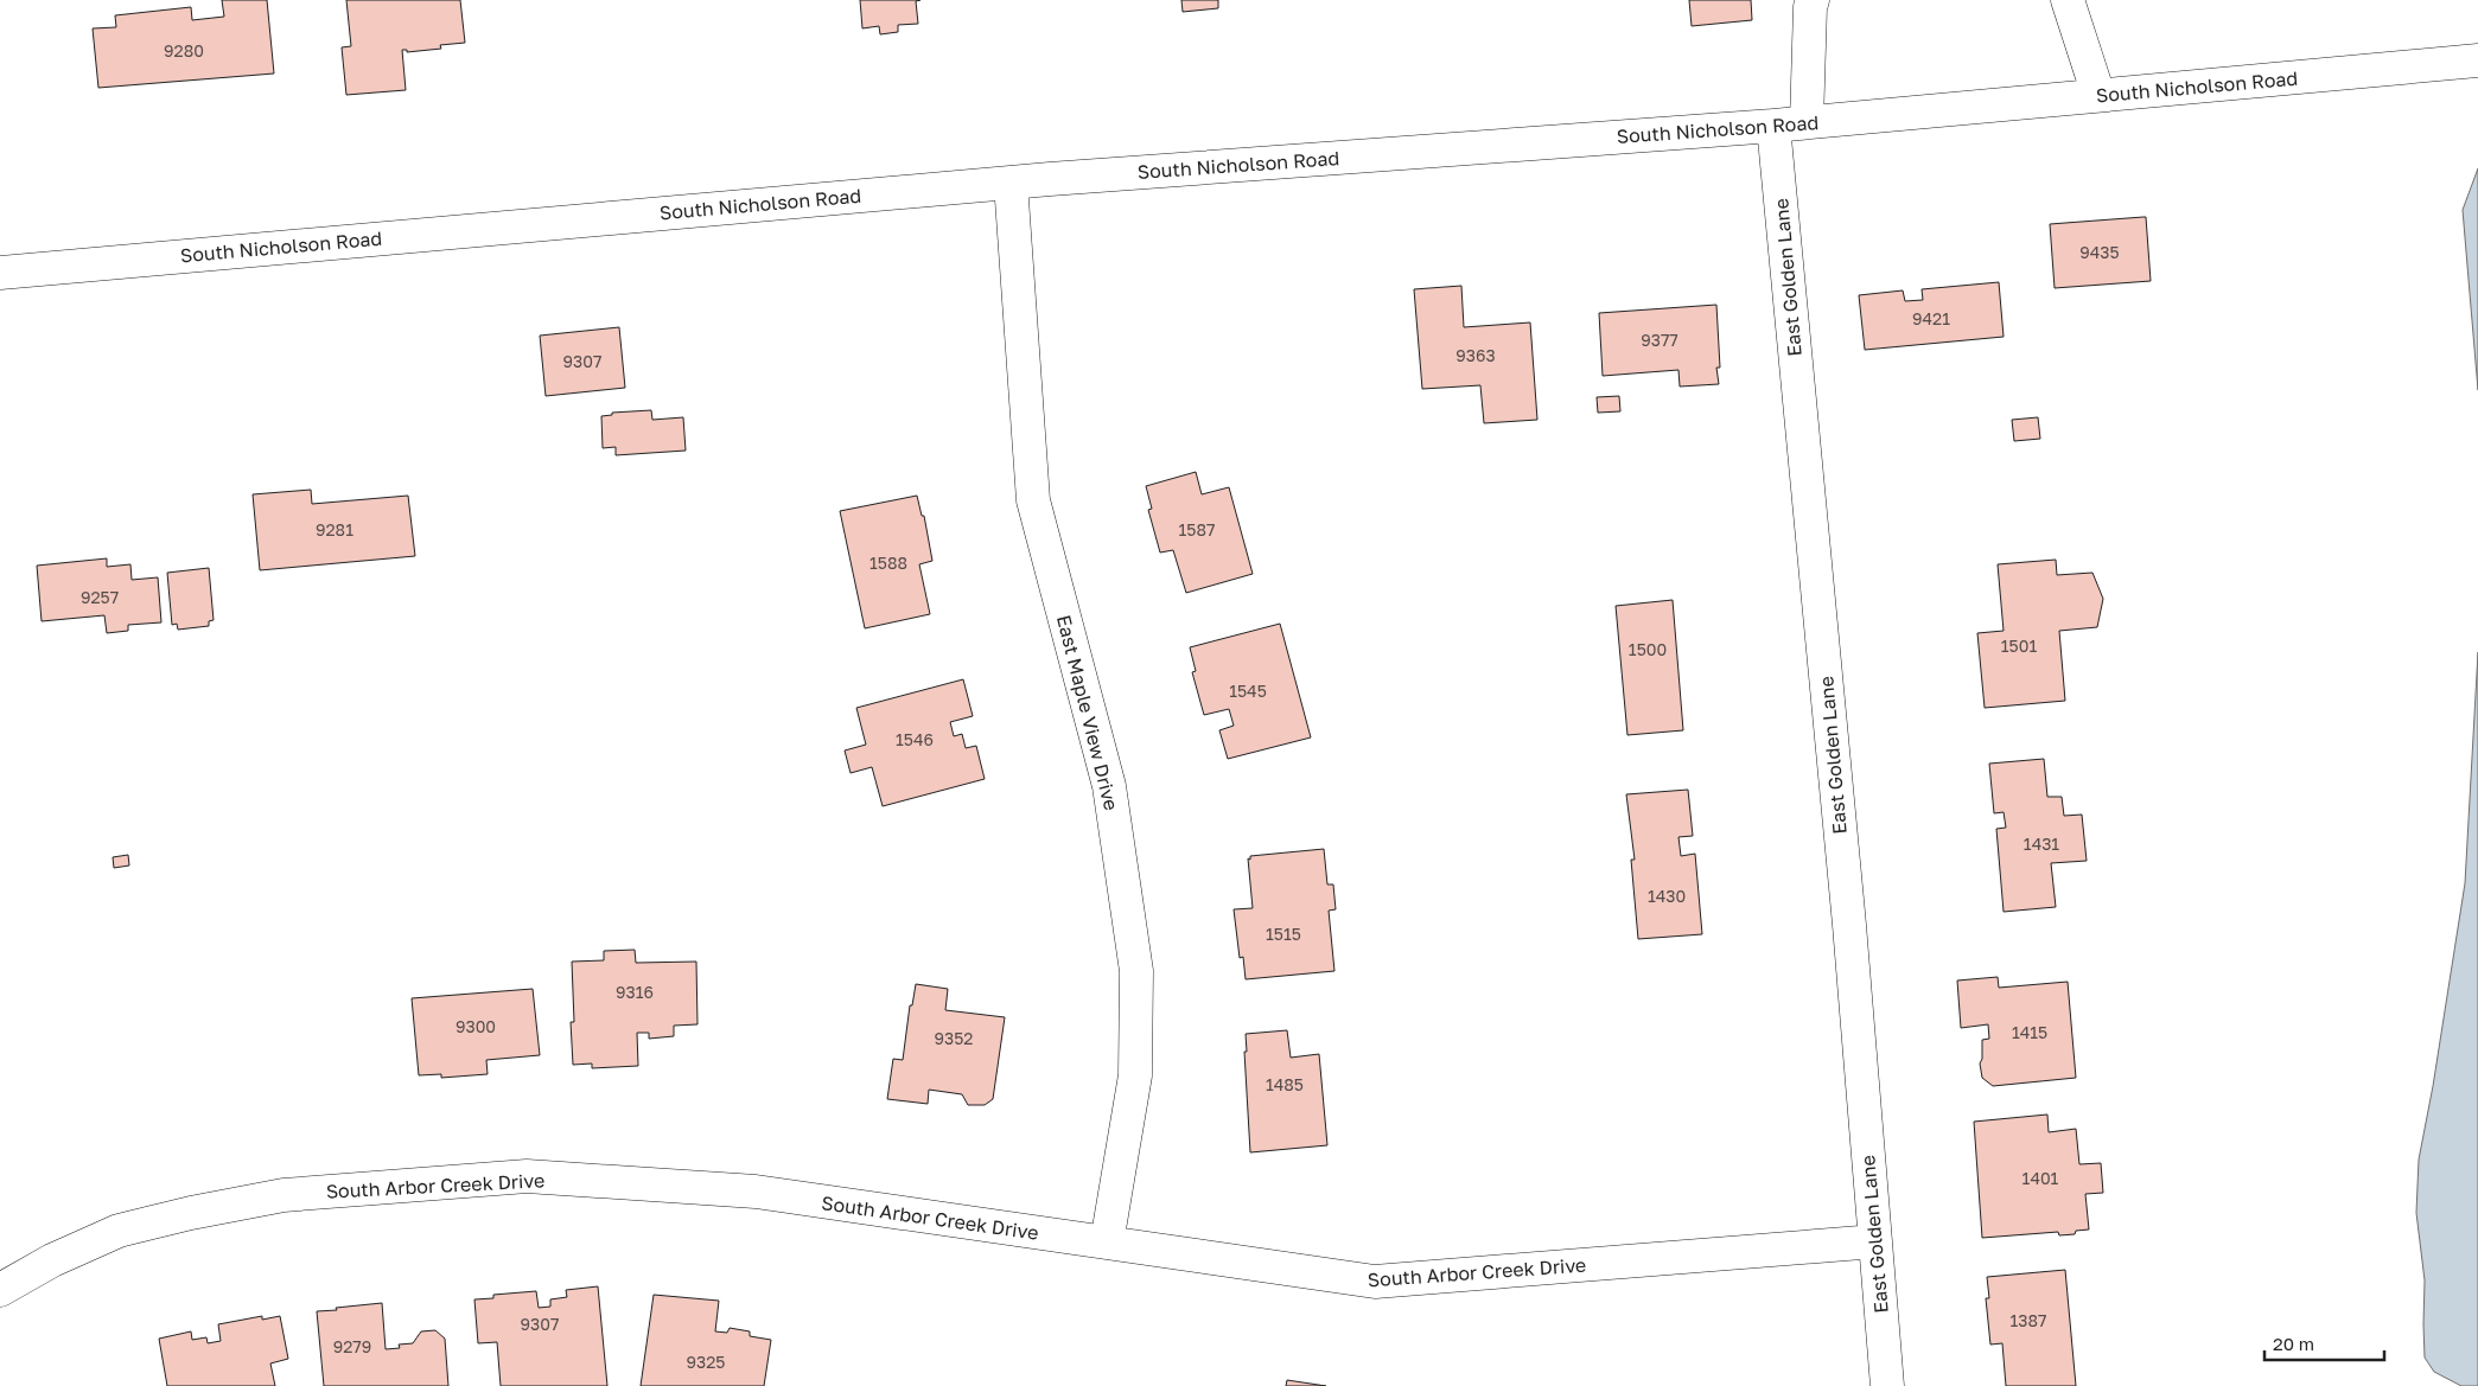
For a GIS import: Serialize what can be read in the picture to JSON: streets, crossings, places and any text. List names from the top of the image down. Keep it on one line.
{"streets":{"street":["South Nicholson Road","East Golden Lane","East Maple View Drive","South Arbor Creek Drive"]},"crossings":[["South Nicholson Road","East Golden Lane"],["South Nicholson Road","East Maple View Drive"],["East Golden Lane","South Arbor Creek Drive"],["East Maple View Drive","South Arbor Creek Drive"]],"house_numbers":["9280","9435","9421","9377","9363","9307","9281","1587","1588","9257","1501","1500","1545","1546","1431","1430","1515","9316","9300","1415","9352","1485","1401","1387","9307","9279","9325"],"scale_bar":"20 m"}
